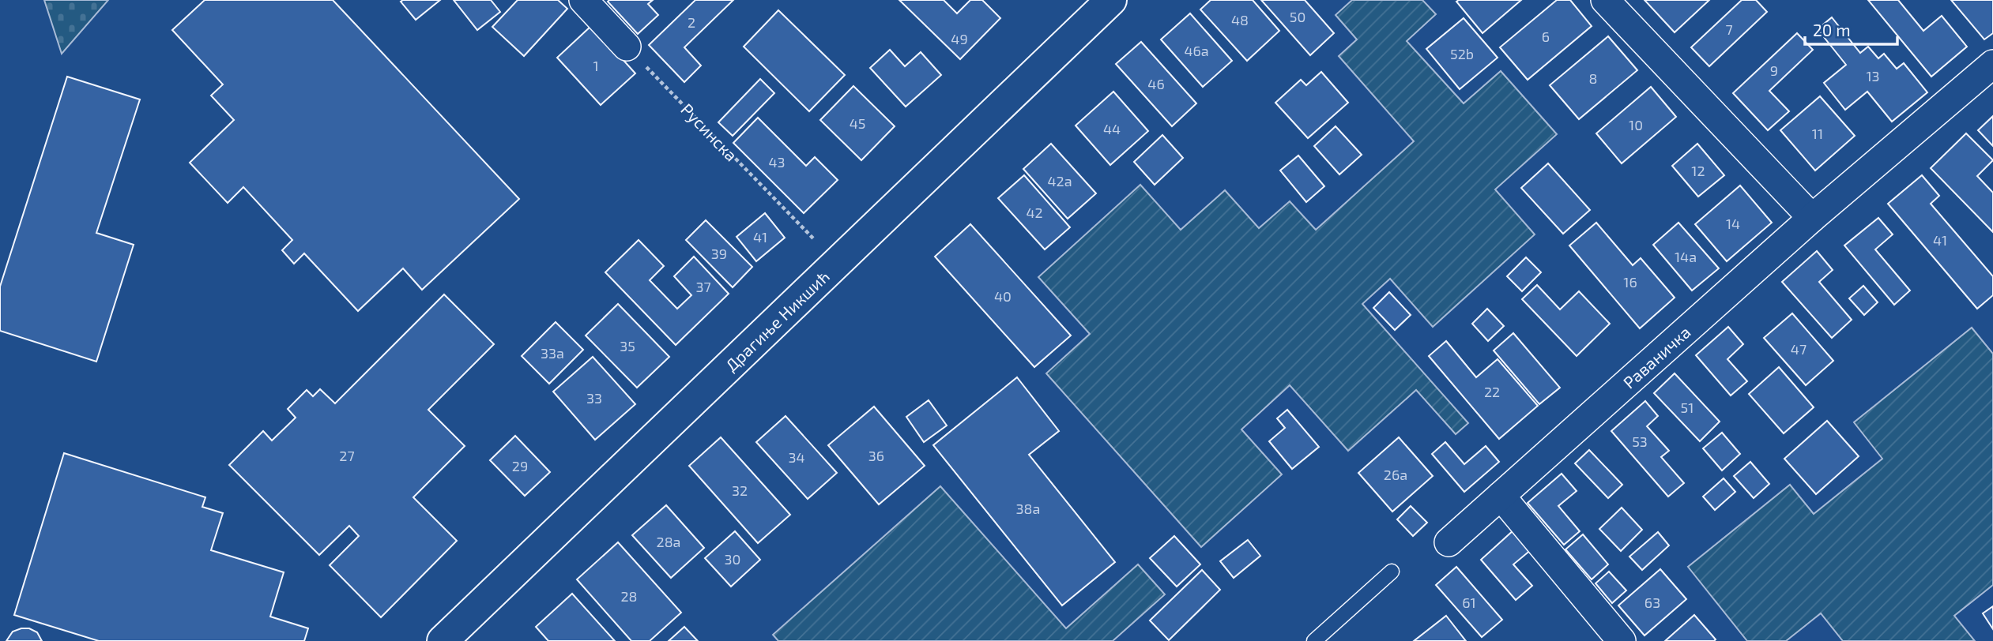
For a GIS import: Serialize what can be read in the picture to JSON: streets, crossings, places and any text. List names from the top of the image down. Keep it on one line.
{"streets":{"street":["Драгиње Никшић","Раваничка"],"path":["Русинска"]},"crossings":[["Русинска","Драгиње Никшић"]],"house_numbers":["50","48","2","7","6","49","46a","52b","1","9","13","8","46","45","10","44","11","43","12","42a","42","14","41","41","39","14a","16","37","40","35","47","33a","22","33","51","53","27","36","34","29","26a","32","38a","28a","30","28","61","63"],"scale_bar":"20 m"}
